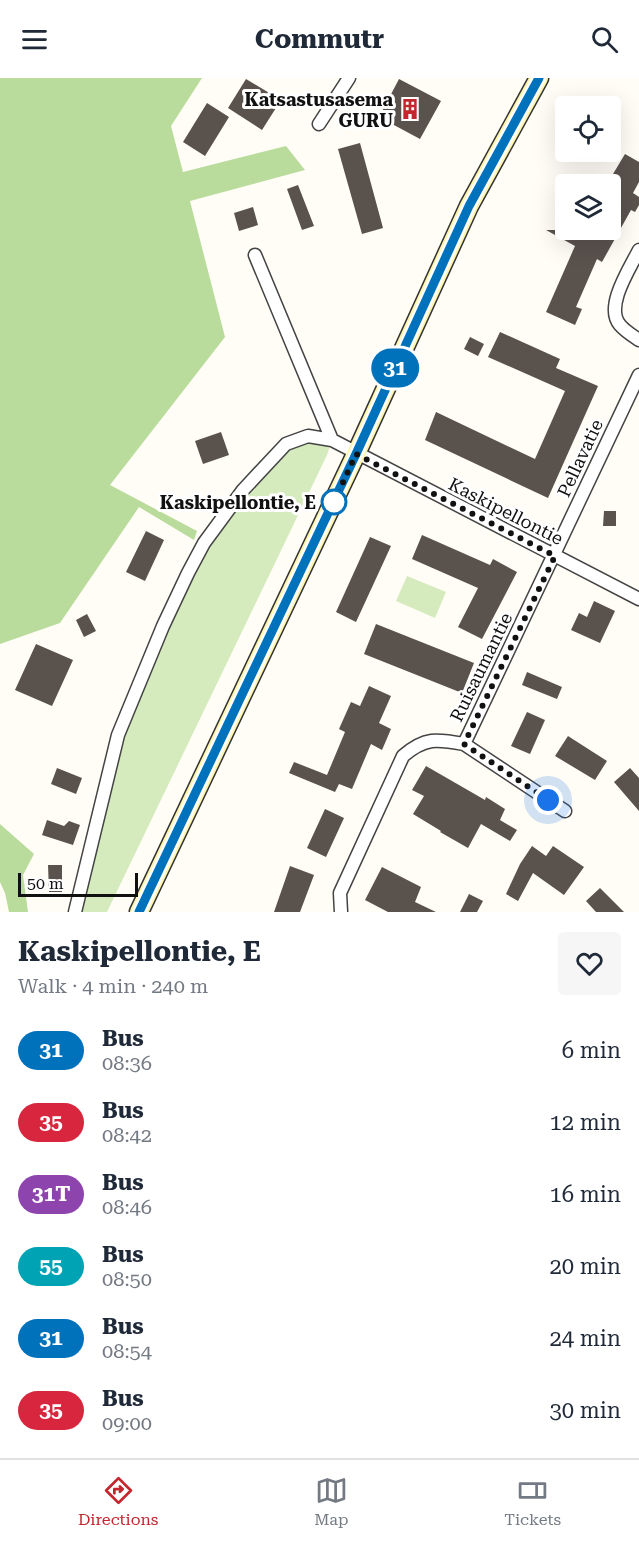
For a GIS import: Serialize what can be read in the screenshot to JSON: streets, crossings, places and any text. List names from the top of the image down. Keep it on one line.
{"streets":{"street":["Pellavatie","Kaskipellontie","Ruisaumantie"]},"crossings":[["Pellavatie","Kaskipellontie"],["Pellavatie","Ruisaumantie"],["Kaskipellontie","Ruisaumantie"]],"places":{"building":["Katsastusasema GURU"],"other":["Kaskipellontie, E"]},"lines":["bus line 31"],"scale_bar":"50 m","page":{"header":"Commutr","on_map":"31","scale":"50 m","heading":["Kaskipellontie, E","Walk · 4 min · 240 m"],"list":[{"mark":"31","name":"Bus","note":"08:36","value":"6 min"},{"mark":"35","name":"Bus","note":"08:42","value":"12 min"},{"mark":"31T","name":"Bus","note":"08:46","value":"16 min"},{"mark":"55","name":"Bus","note":"08:50","value":"20 min"},{"mark":"31","name":"Bus","note":"08:54","value":"24 min"},{"mark":"35","name":"Bus","note":"09:00","value":"30 min"}],"tabs":["Directions","Map","Tickets"]}}
